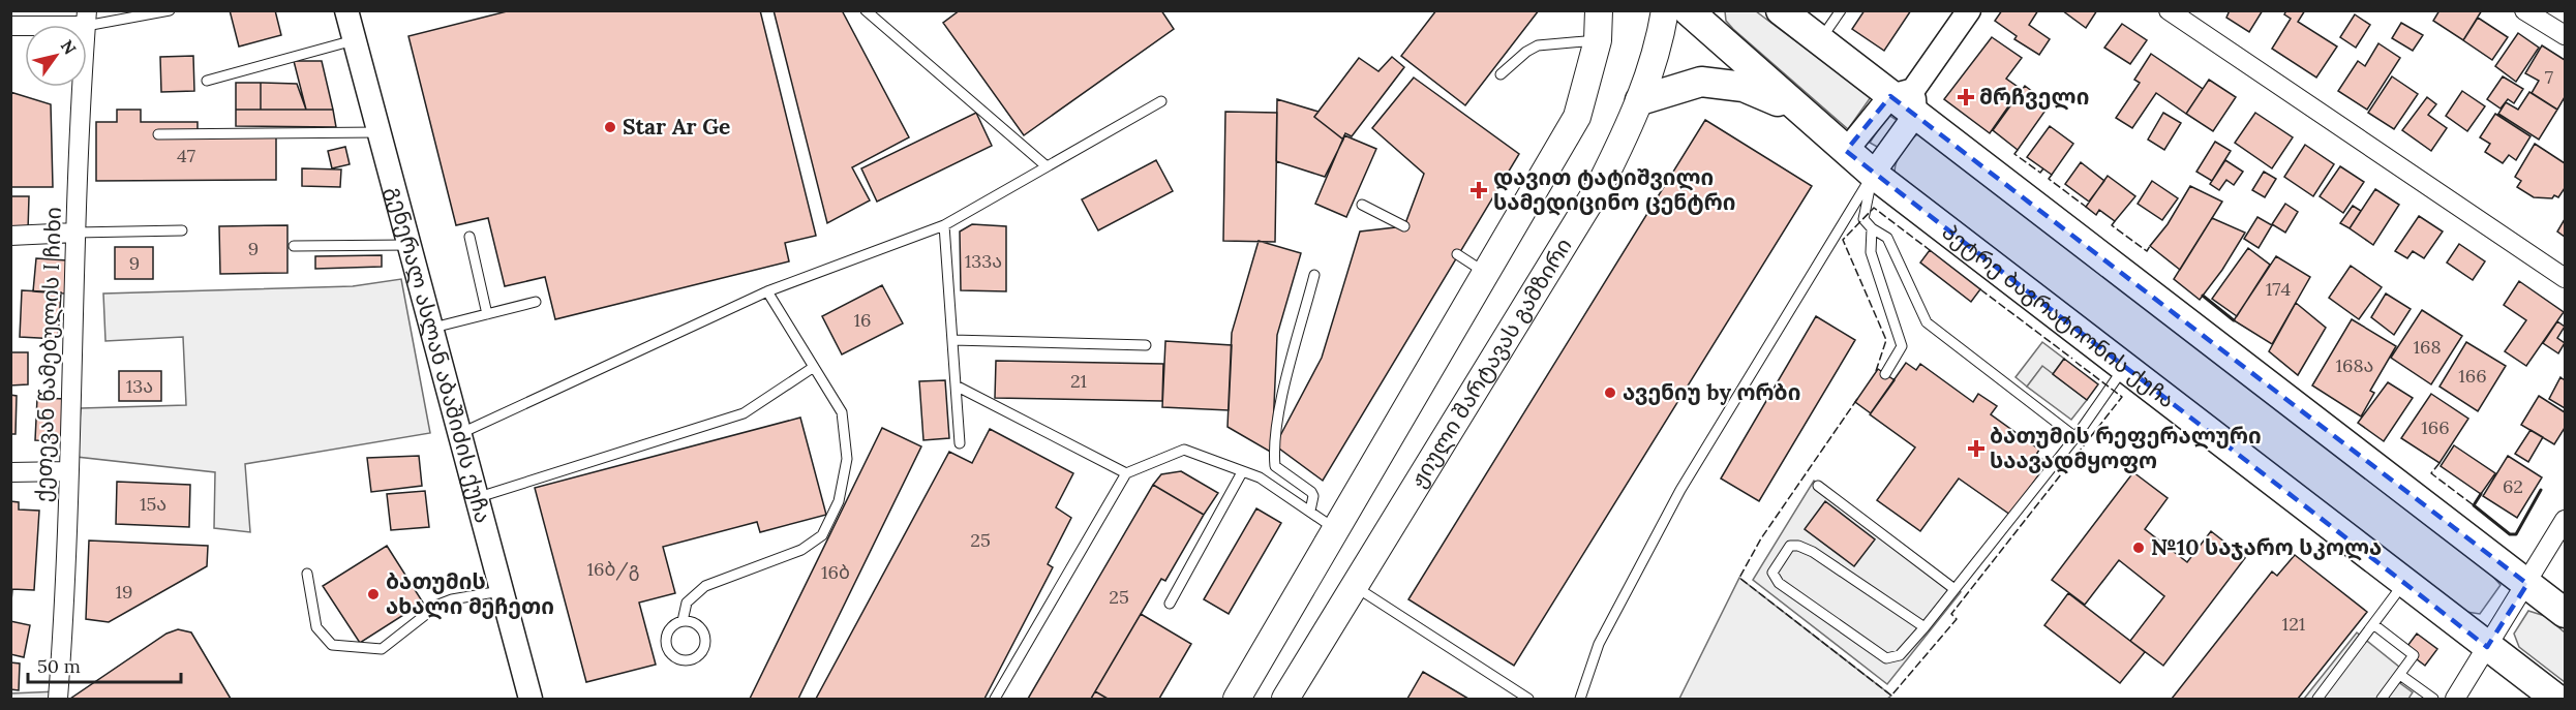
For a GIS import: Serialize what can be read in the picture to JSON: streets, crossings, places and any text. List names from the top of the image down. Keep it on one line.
{"streets":{"main road":["პეტრე ბაგრატიონის ქუჩა","ჟიული შარტავას გამზირი"],"street":["ქეთევან წამებულის I ჩიხი","გენერალ ასლან აბაშიძის ქუჩა"]},"places":{"health":["მრჩველი","დავით ტატიშვილი სამედიცინო ცენტრი","ბათუმის რეფერალური საავადმყოფო"],"other":["Star Ar Ge","ავენიუ by ორბი","№10 საჯარო სკოლა","ბათუმის ახალი მეჩეთი"]},"house_numbers":["7","47","9","133ა","9","174","16","168","168ა","166","21","13ა","166","62","15ა","25","16ბ/გ","16ბ","19","25","121"],"scale_bar":"50 m","north":"top right"}
